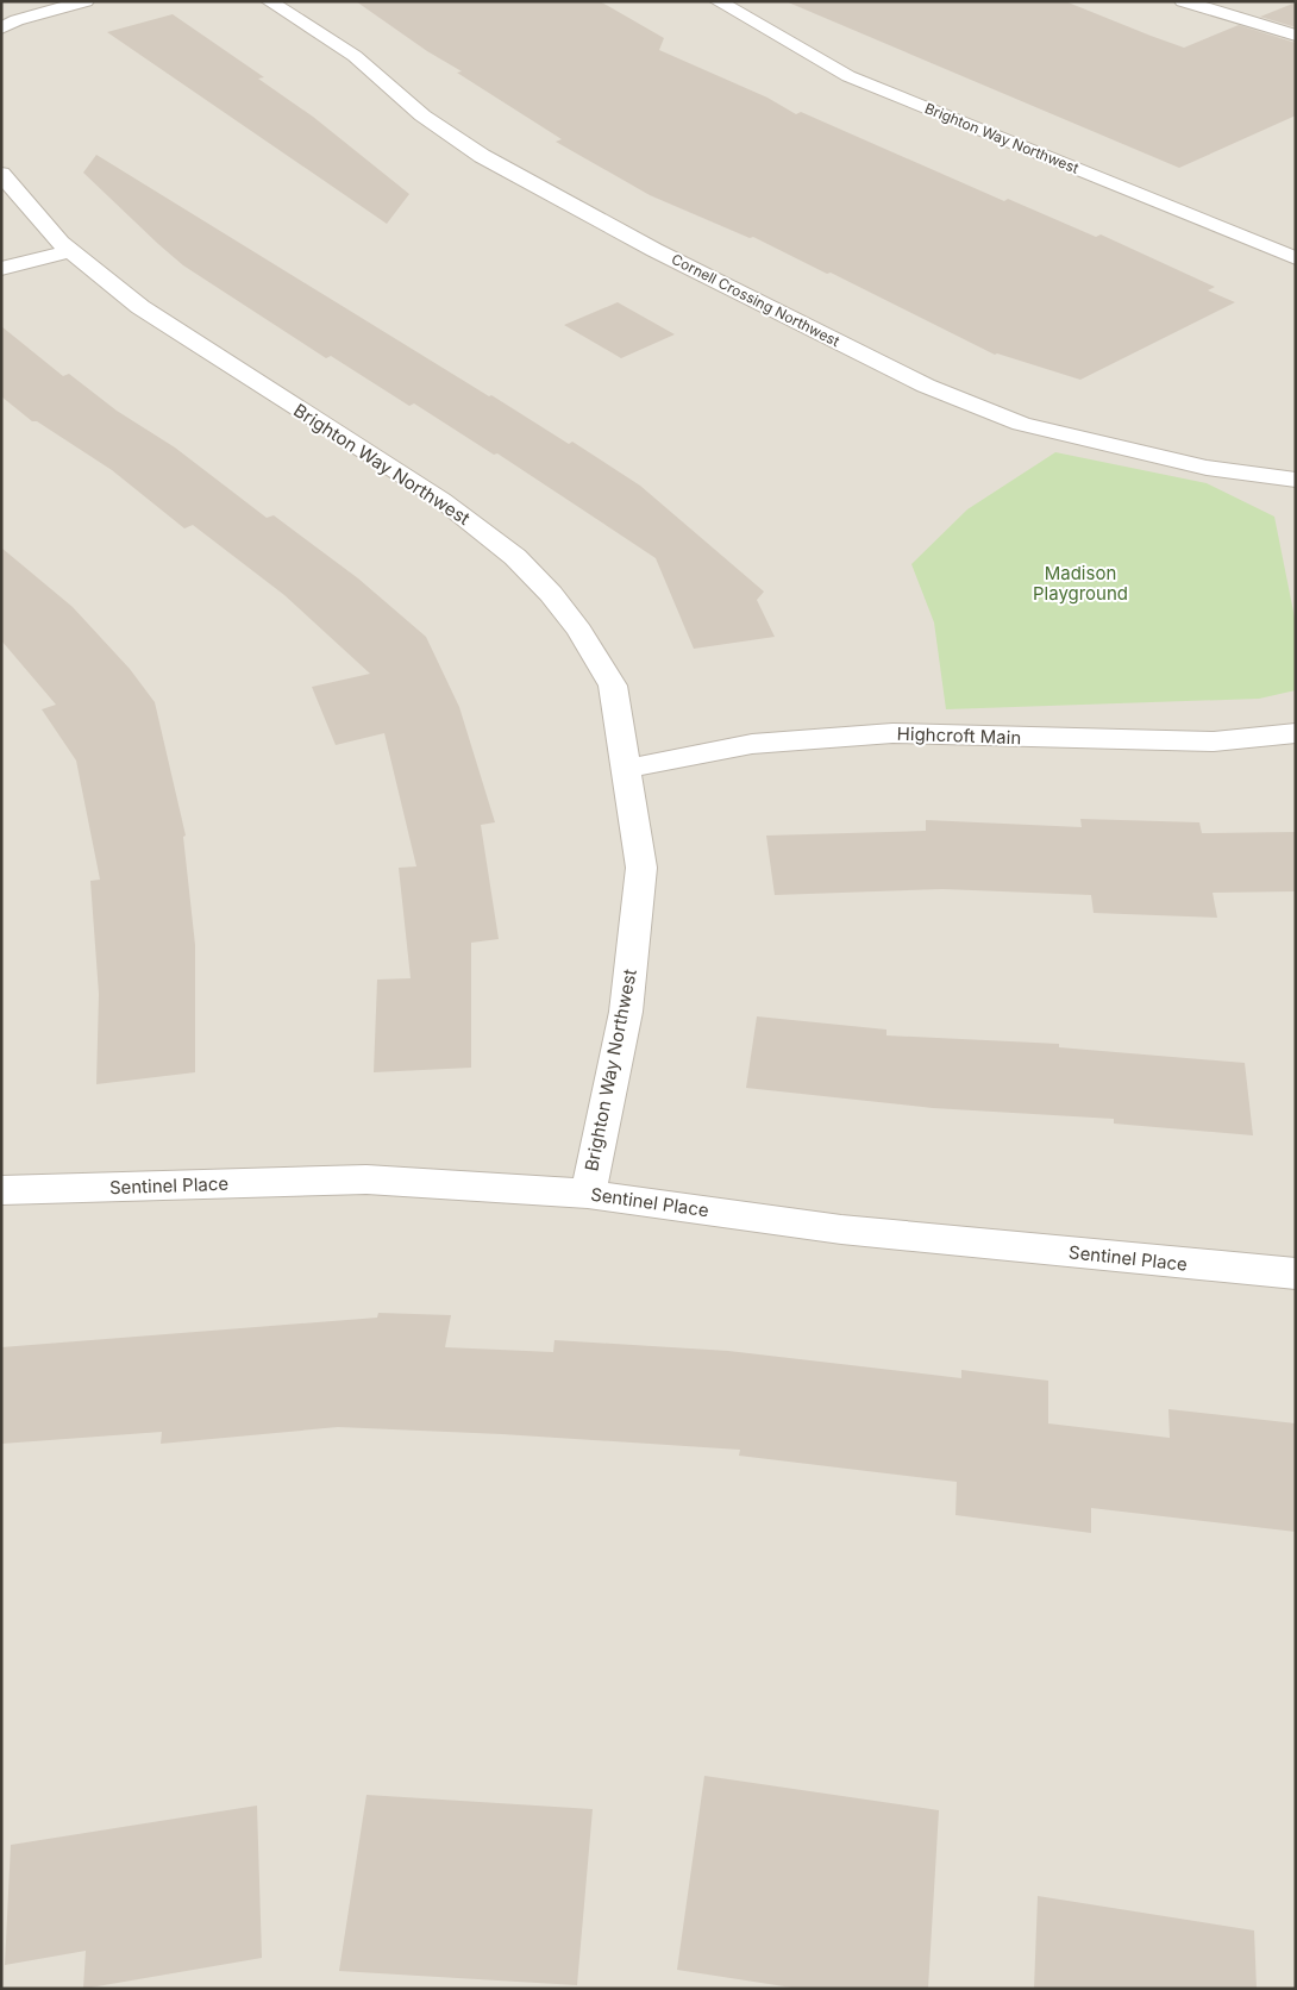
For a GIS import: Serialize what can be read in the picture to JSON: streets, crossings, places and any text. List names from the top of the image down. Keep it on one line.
{"streets":{"street":["Brighton Way Northwest","Cornell Crossing Northwest","Highcroft Main","Sentinel Place"]},"crossings":[["Brighton Way Northwest","Highcroft Main"],["Brighton Way Northwest","Sentinel Place"]],"parks":["Madison Playground"]}
